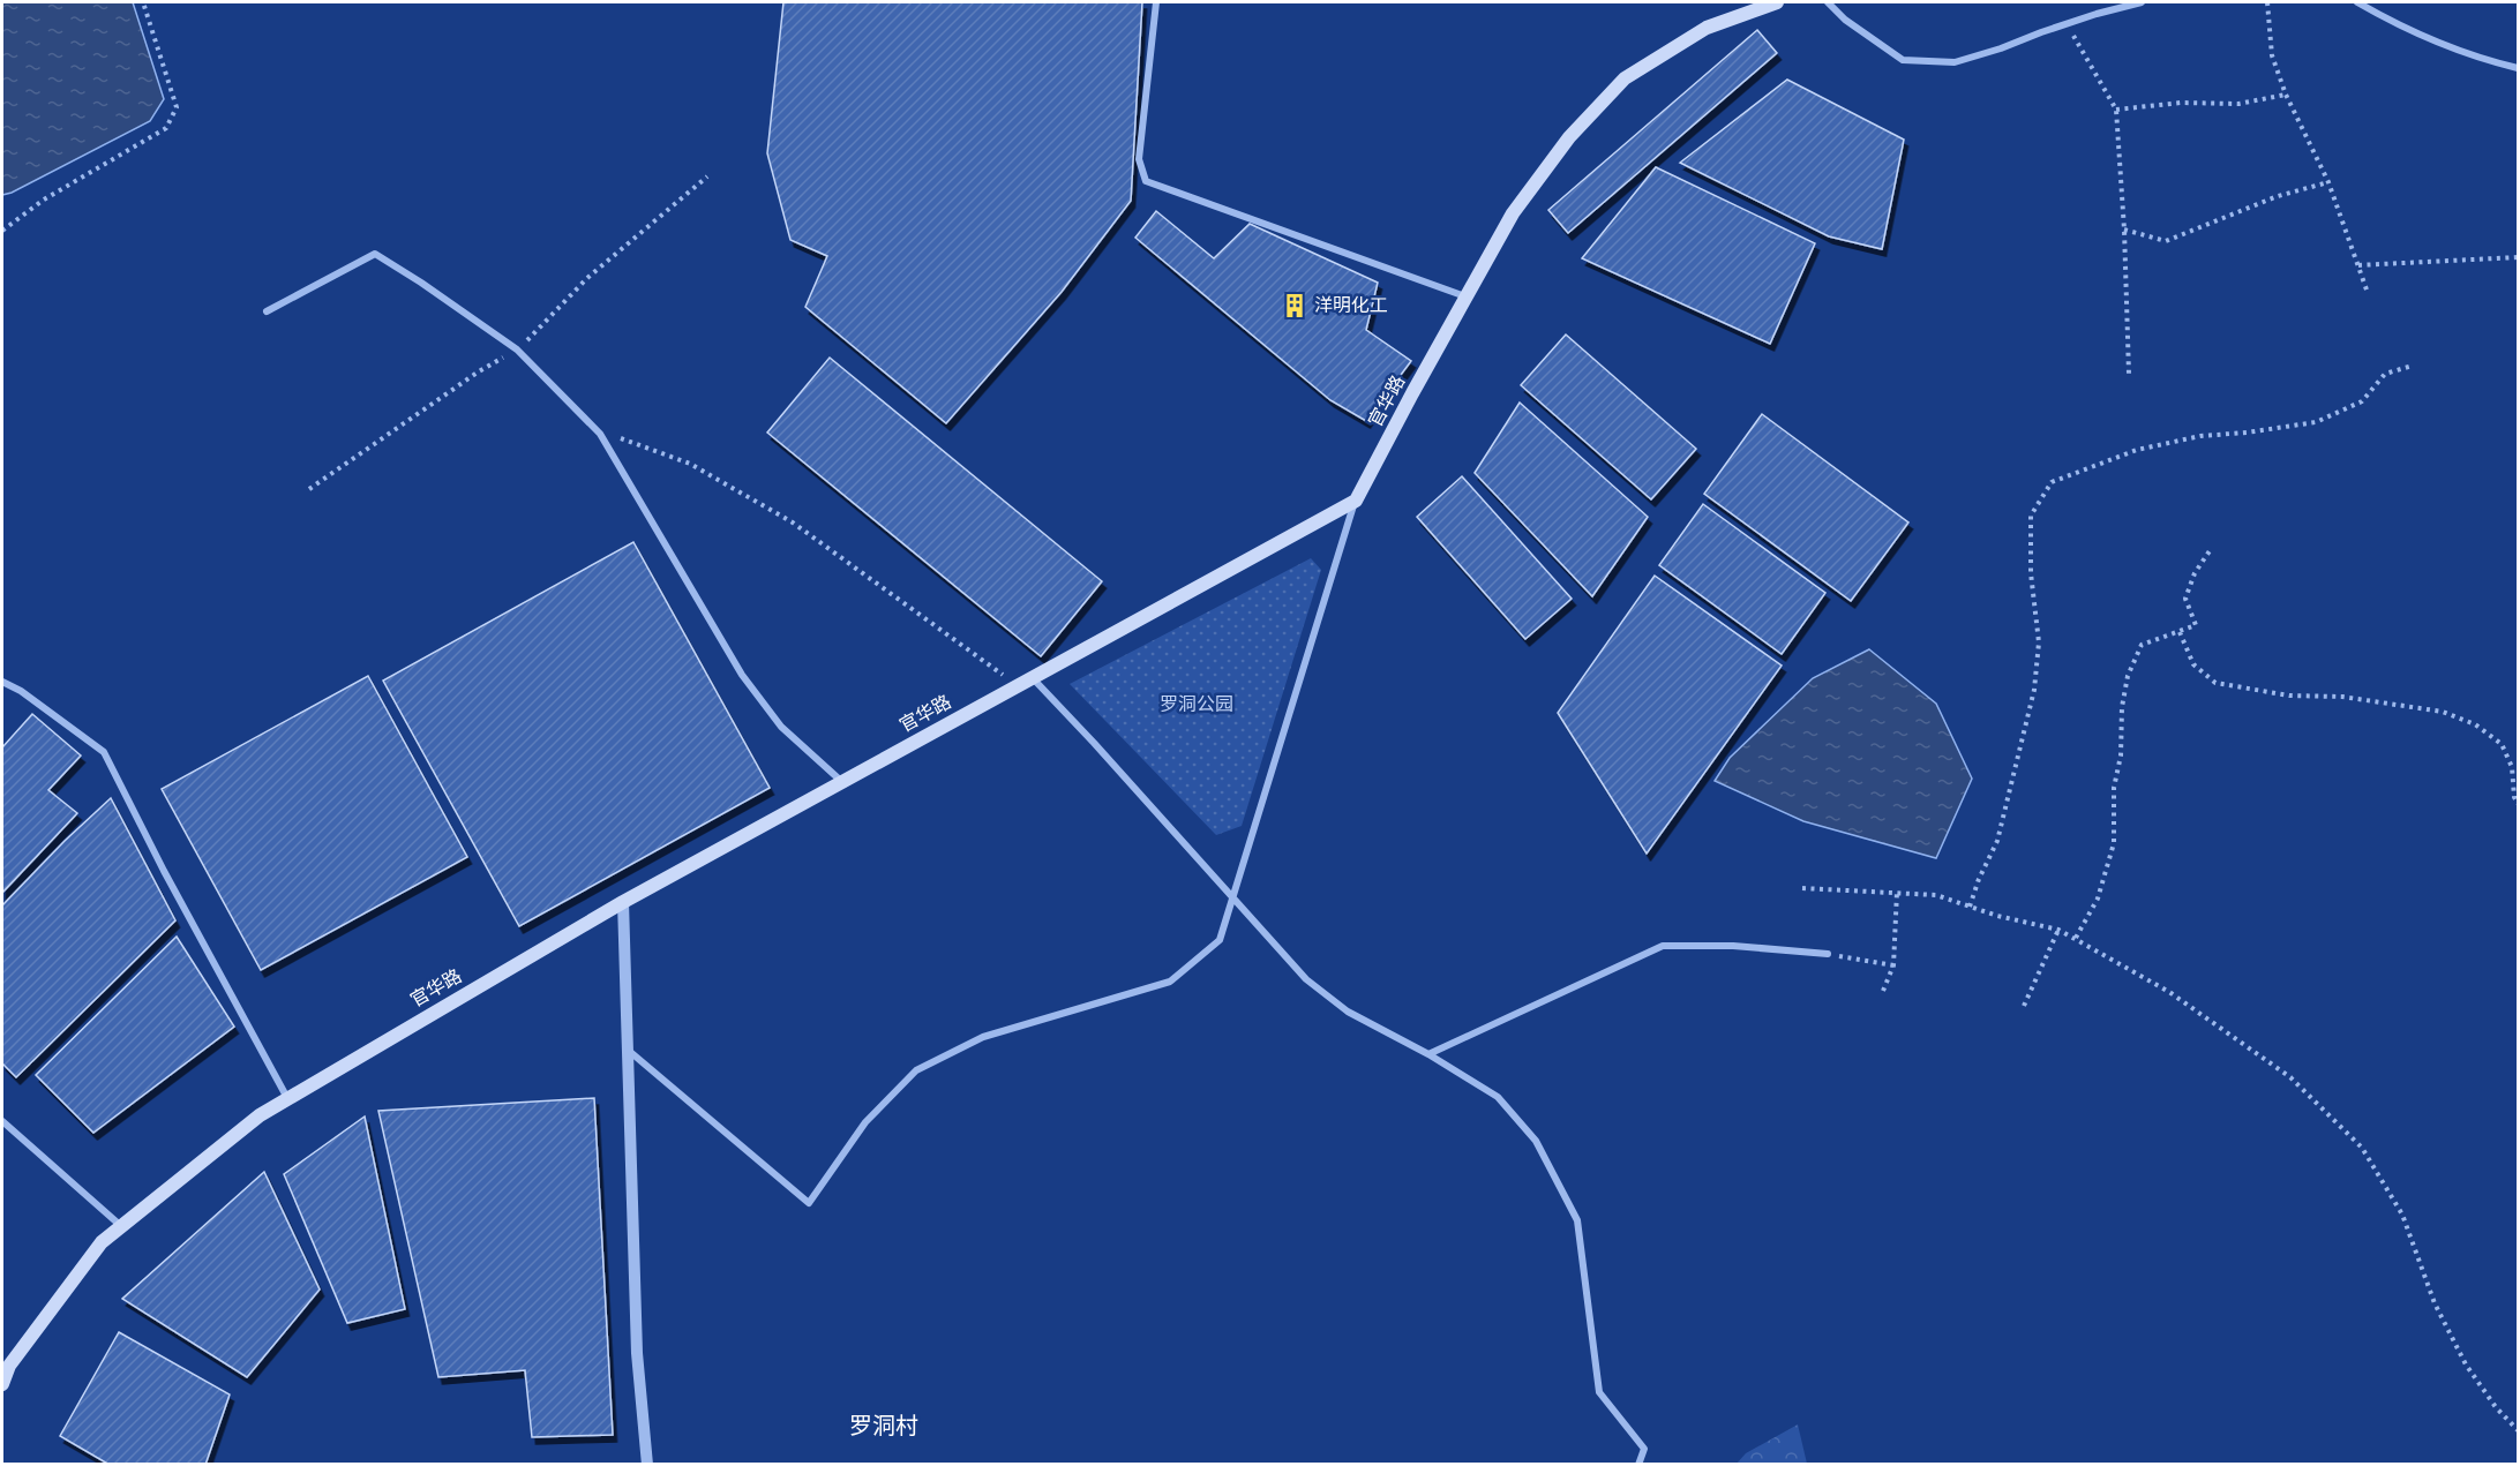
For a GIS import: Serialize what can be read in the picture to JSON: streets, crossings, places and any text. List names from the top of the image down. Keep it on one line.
{"streets":{"main road":["官华路"]},"districts":["罗洞村"],"parks":["罗洞公园"],"places":{"building":["洋明化工"]}}
